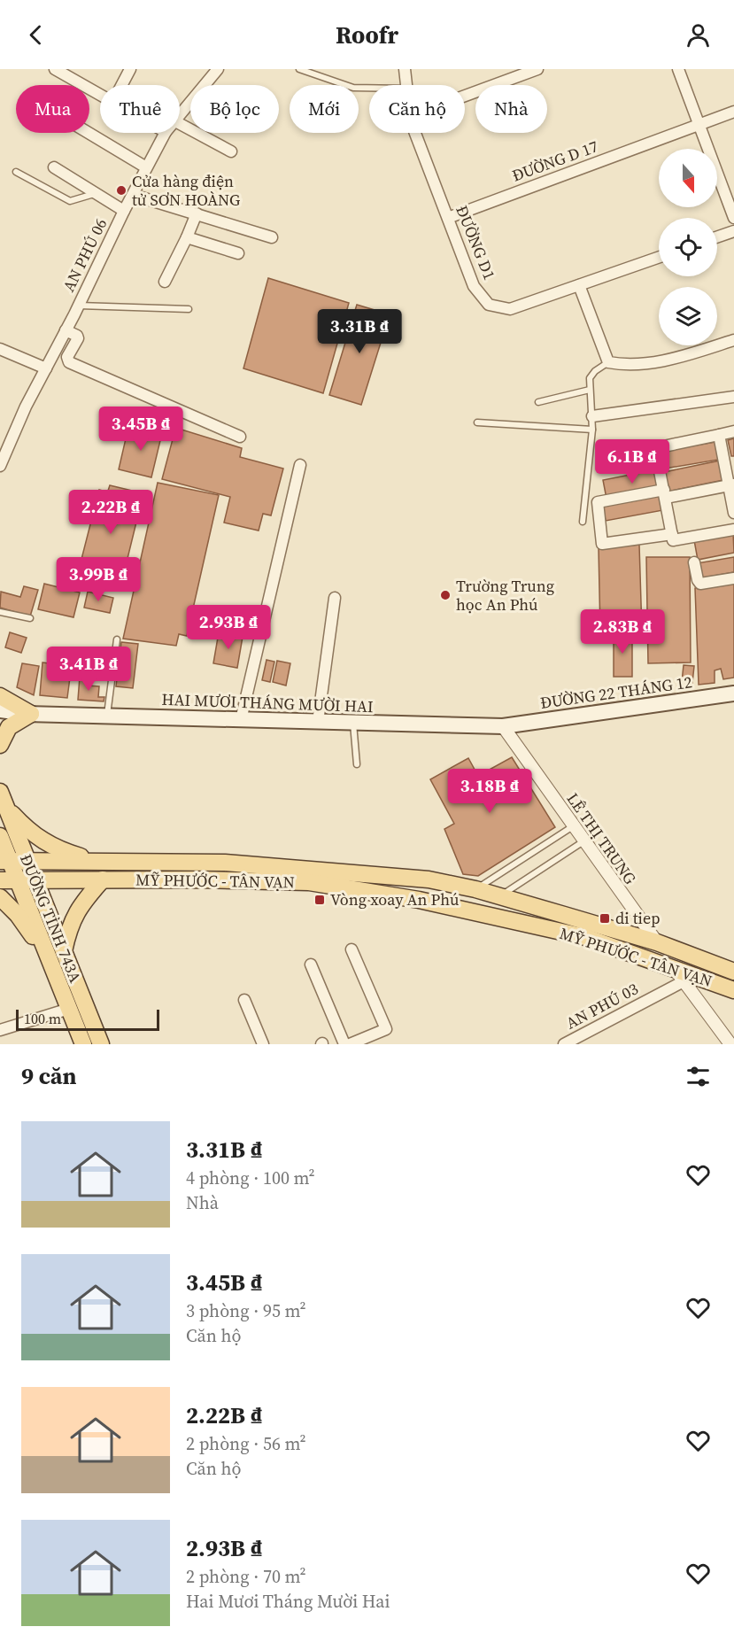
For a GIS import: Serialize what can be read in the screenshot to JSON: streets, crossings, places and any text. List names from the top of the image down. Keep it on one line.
{"streets":{"main road":["ĐƯỜNG 22 THÁNG 12","HAI MƯƠI THÁNG MƯỜI HAI","MỸ PHƯỚC - TÂN VẠN","ĐƯỜNG TỈNH 743A"],"street":["ĐƯỜNG D 17","ĐƯỜNG D1","AN PHÚ 06","LÊ THỊ TRUNG","AN PHÚ 03"]},"crossings":[["ĐƯỜNG D 17","ĐƯỜNG D1"],["ĐƯỜNG 22 THÁNG 12","HAI MƯƠI THÁNG MƯỜI HAI"],["ĐƯỜNG 22 THÁNG 12","LÊ THỊ TRUNG"],["HAI MƯƠI THÁNG MƯỜI HAI","LÊ THỊ TRUNG"],["LÊ THỊ TRUNG","MỸ PHƯỚC - TÂN VẠN"],["MỸ PHƯỚC - TÂN VẠN","ĐƯỜNG TỈNH 743A"],["MỸ PHƯỚC - TÂN VẠN","AN PHÚ 03"]],"places":{"other":["Cửa hàng điện tử SƠN HOÀNG","Trường Trung học An Phú"],"transit":["Vòng xoay An Phú","di tiep"]},"scale_bar":"100 m","north":"bottom","page":{"header":"Roofr","chip":["Mua","Thuê","Bộ lọc","Mới","Căn hộ","Nhà"],"price":["3.31B ₫","3.45B ₫","6.1B ₫","2.22B ₫","3.99B ₫","2.93B ₫","2.83B ₫","3.41B ₫","3.18B ₫"],"scale":"100 m","heading":"9 căn","list":[{"name":"3.31B ₫","note":"4 phòng · 100 m² · Nhà"},{"name":"3.45B ₫","note":"3 phòng · 95 m² · Căn hộ"},{"name":"2.22B ₫","note":"2 phòng · 56 m² · Căn hộ"},{"name":"2.93B ₫","note":"2 phòng · 70 m² · Hai Mươi Tháng Mười Hai"}]}}
